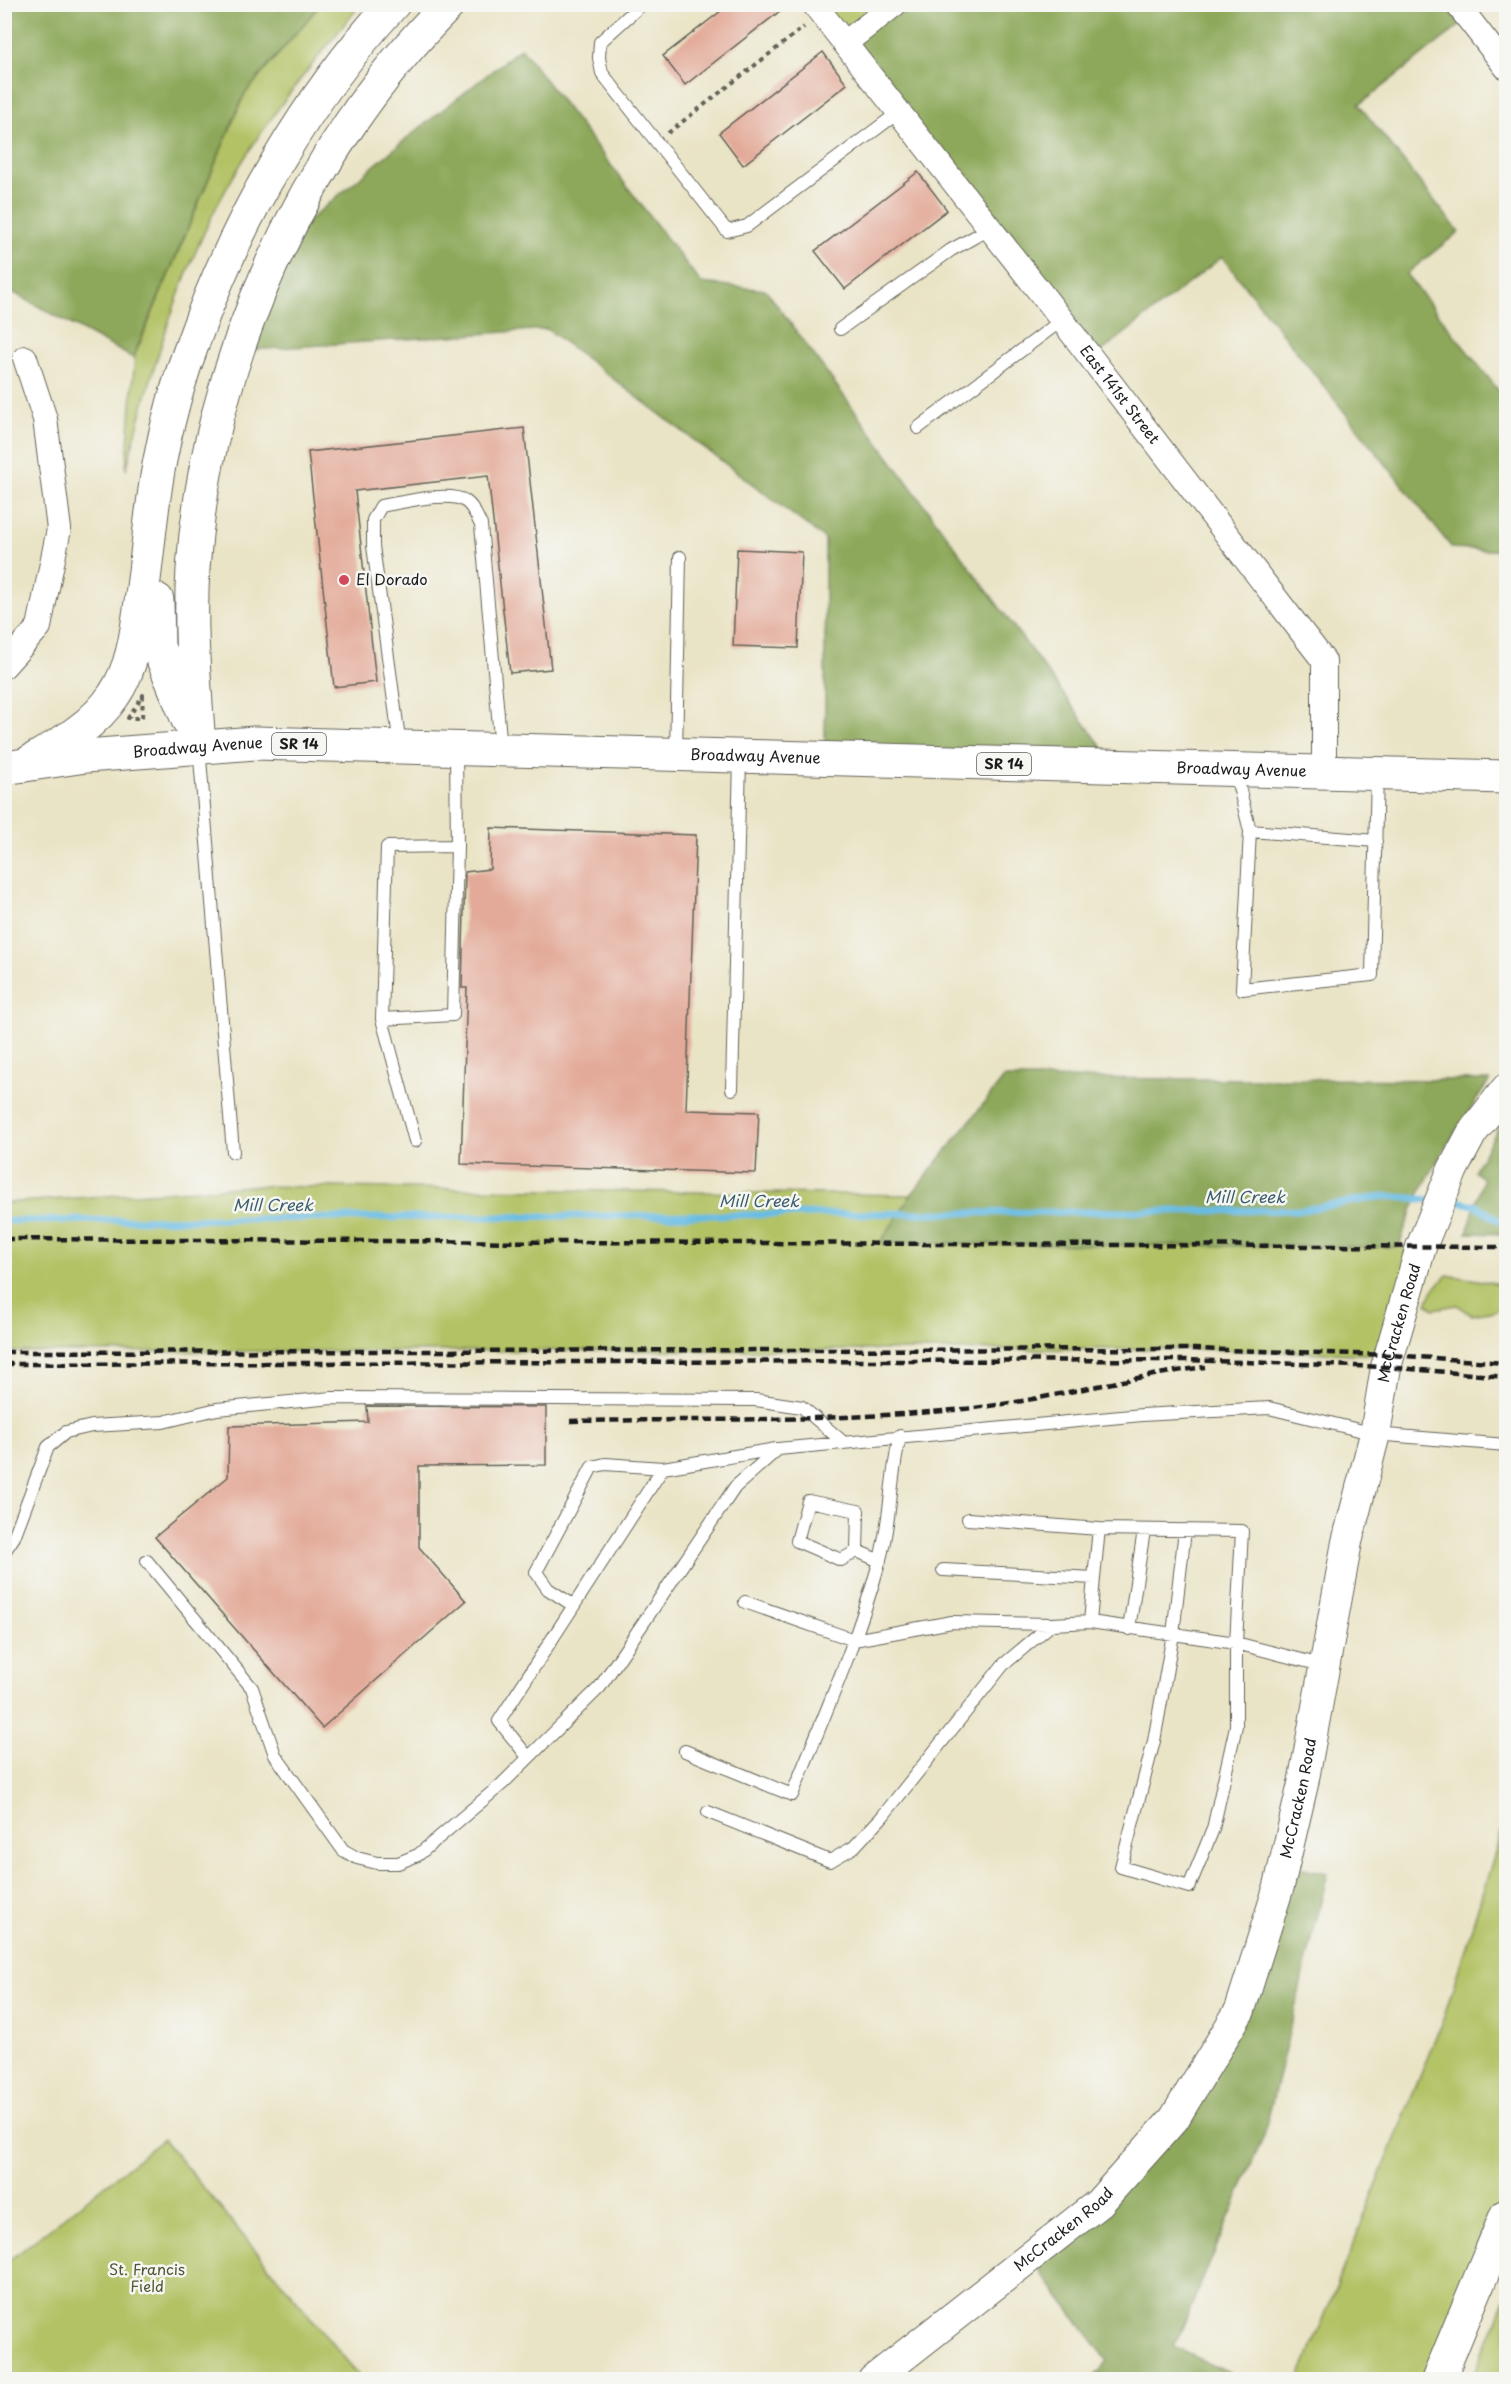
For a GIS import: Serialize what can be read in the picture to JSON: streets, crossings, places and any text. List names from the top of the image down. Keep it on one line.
{"streets":{"main road":["SR 14","Broadway Avenue"],"street":["East 141st Street","McCracken Road"]},"crossings":[["East 141st Street","Broadway Avenue"]],"water":["Mill Creek"],"parks":["St. Francis Field"],"places":["El Dorado"]}
